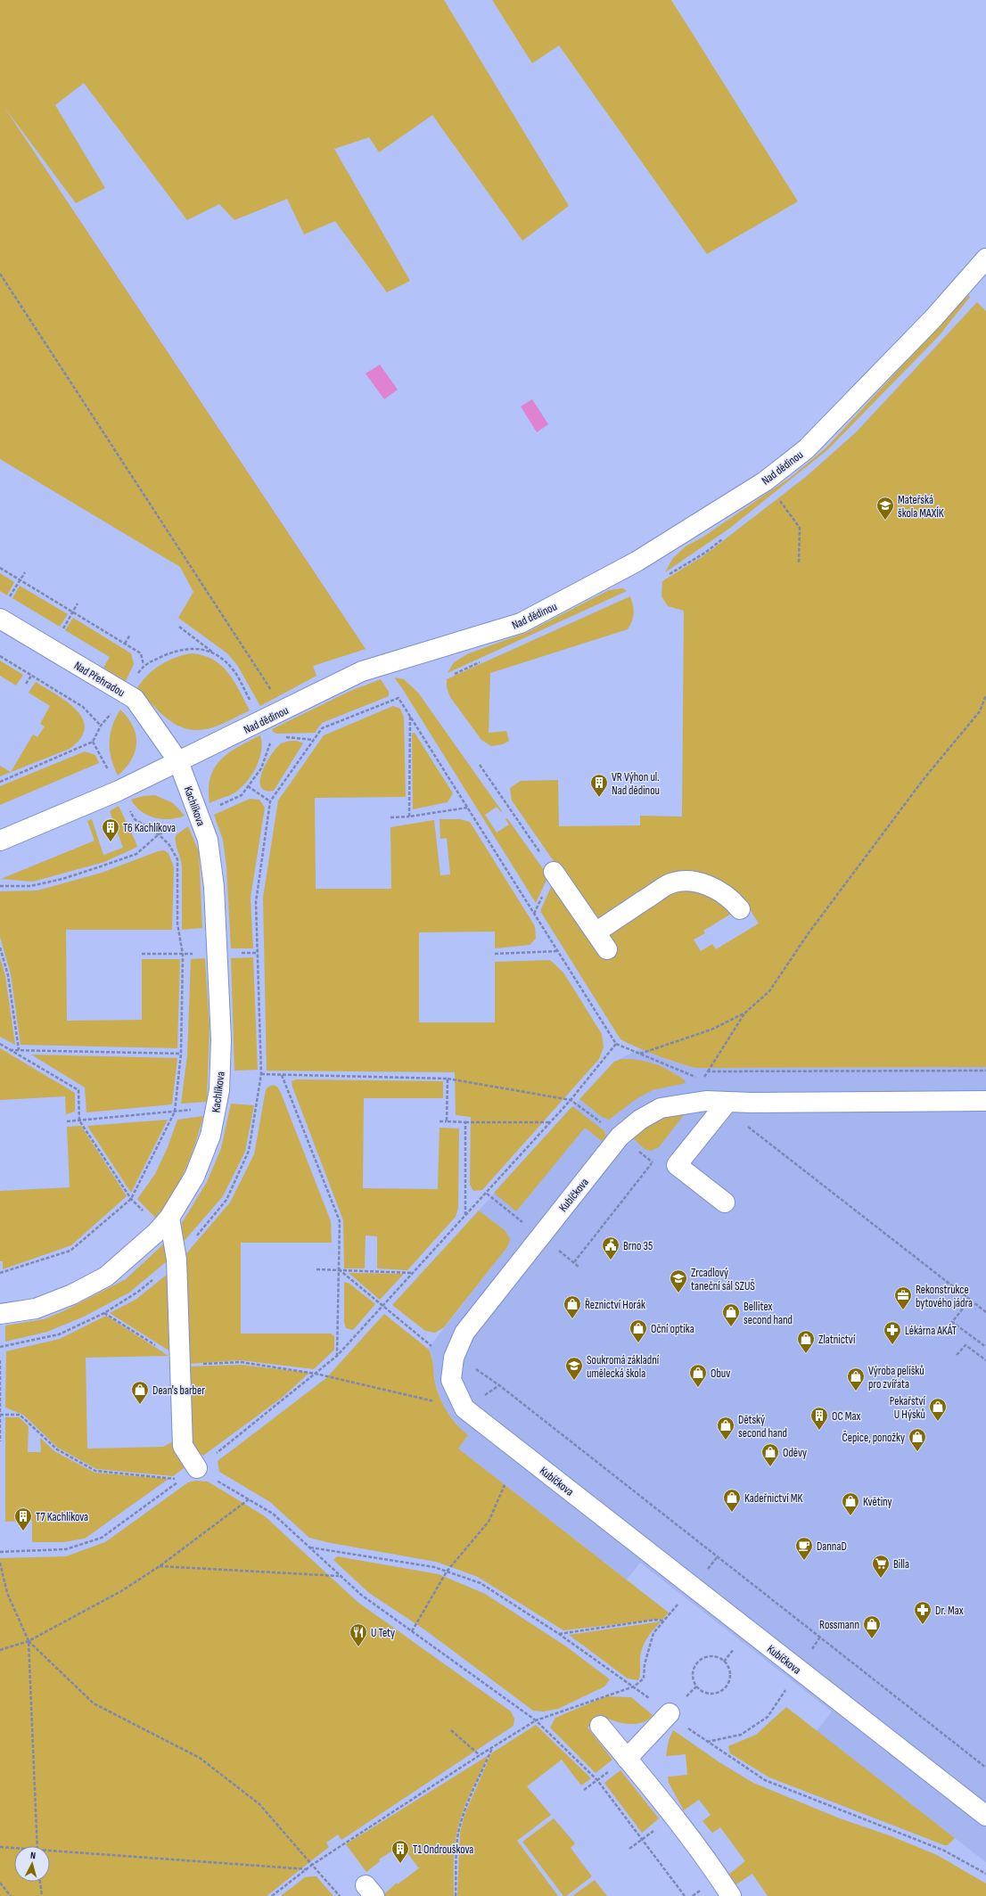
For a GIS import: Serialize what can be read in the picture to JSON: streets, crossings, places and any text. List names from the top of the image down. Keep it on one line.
{"streets":{"street":["Nad dědinou","Nad Přehradou","Kachlíkova","Kubíčkova"]},"crossings":[["Nad dědinou","Nad Přehradou"],["Nad dědinou","Kachlíkova"],["Nad Přehradou","Kachlíkova"]],"places":{"school or university":["Mateřská škola MAXÍK","Zrcadlový taneční sál SZUŠ","Soukromá základní umělecká škola"],"building":["VR Výhon ul. Nad dědinou","T6 Kachlíkova","OC Max","T7 Kachlíkova","T1 Ondrouškova"],"public building":["Brno 35"],"office":["Rekonstrukce bytového jádra"],"shop":["Řeznictví Horák","Bellitex second hand","Oční optika","Zlatnictví","Obuv","Výroba pelíšků pro zvířata","Dean's barber","Pekařství U Hýsků","Dětský second hand","Čepice, ponožky","Oděvy","Kadeřnictví MK","Květiny","Rossmann"],"pharmacy":["Lékárna AKÁT","Dr. Max"],"cafe":["DannaD"],"supermarket":["Billa"],"restaurant":["U Tety"]},"north":"top"}
